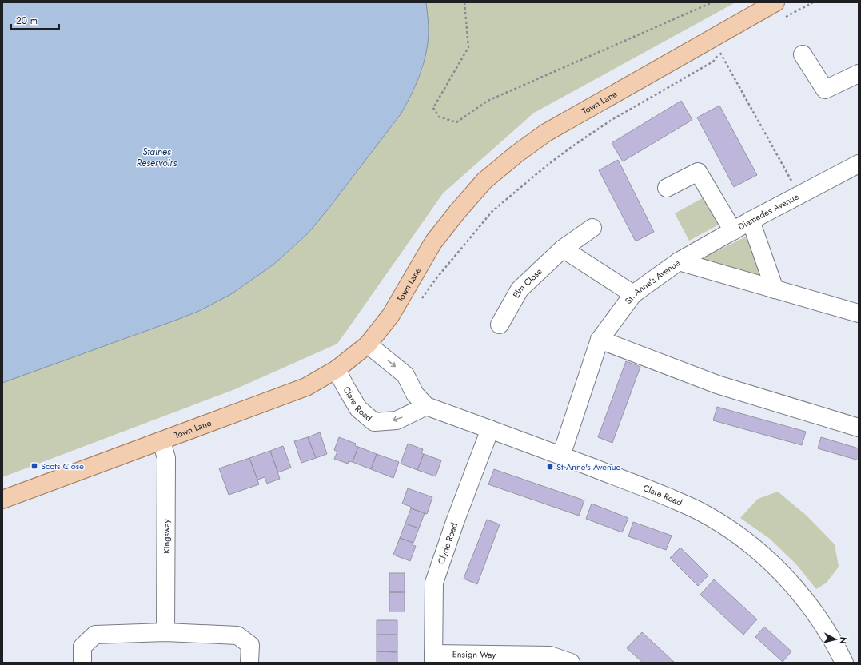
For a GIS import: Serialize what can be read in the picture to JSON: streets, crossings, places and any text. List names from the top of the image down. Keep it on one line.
{"streets":{"main road":["Town Lane"],"street":["Diamedes Avenue","Elm Close","St. Anne's Avenue","Clare Road","Kingsway","Clyde Road","Ensign Way"]},"crossings":[["Town Lane","Clare Road"],["Town Lane","Kingsway"],["Diamedes Avenue","St. Anne's Avenue"],["St. Anne's Avenue","Clare Road"],["Clare Road","Clyde Road"],["Clyde Road","Ensign Way"]],"water":["Staines Reservoirs"],"places":{"transit":["Scots Close","St Anne's Avenue"]},"scale_bar":"20 m","north":"right"}
